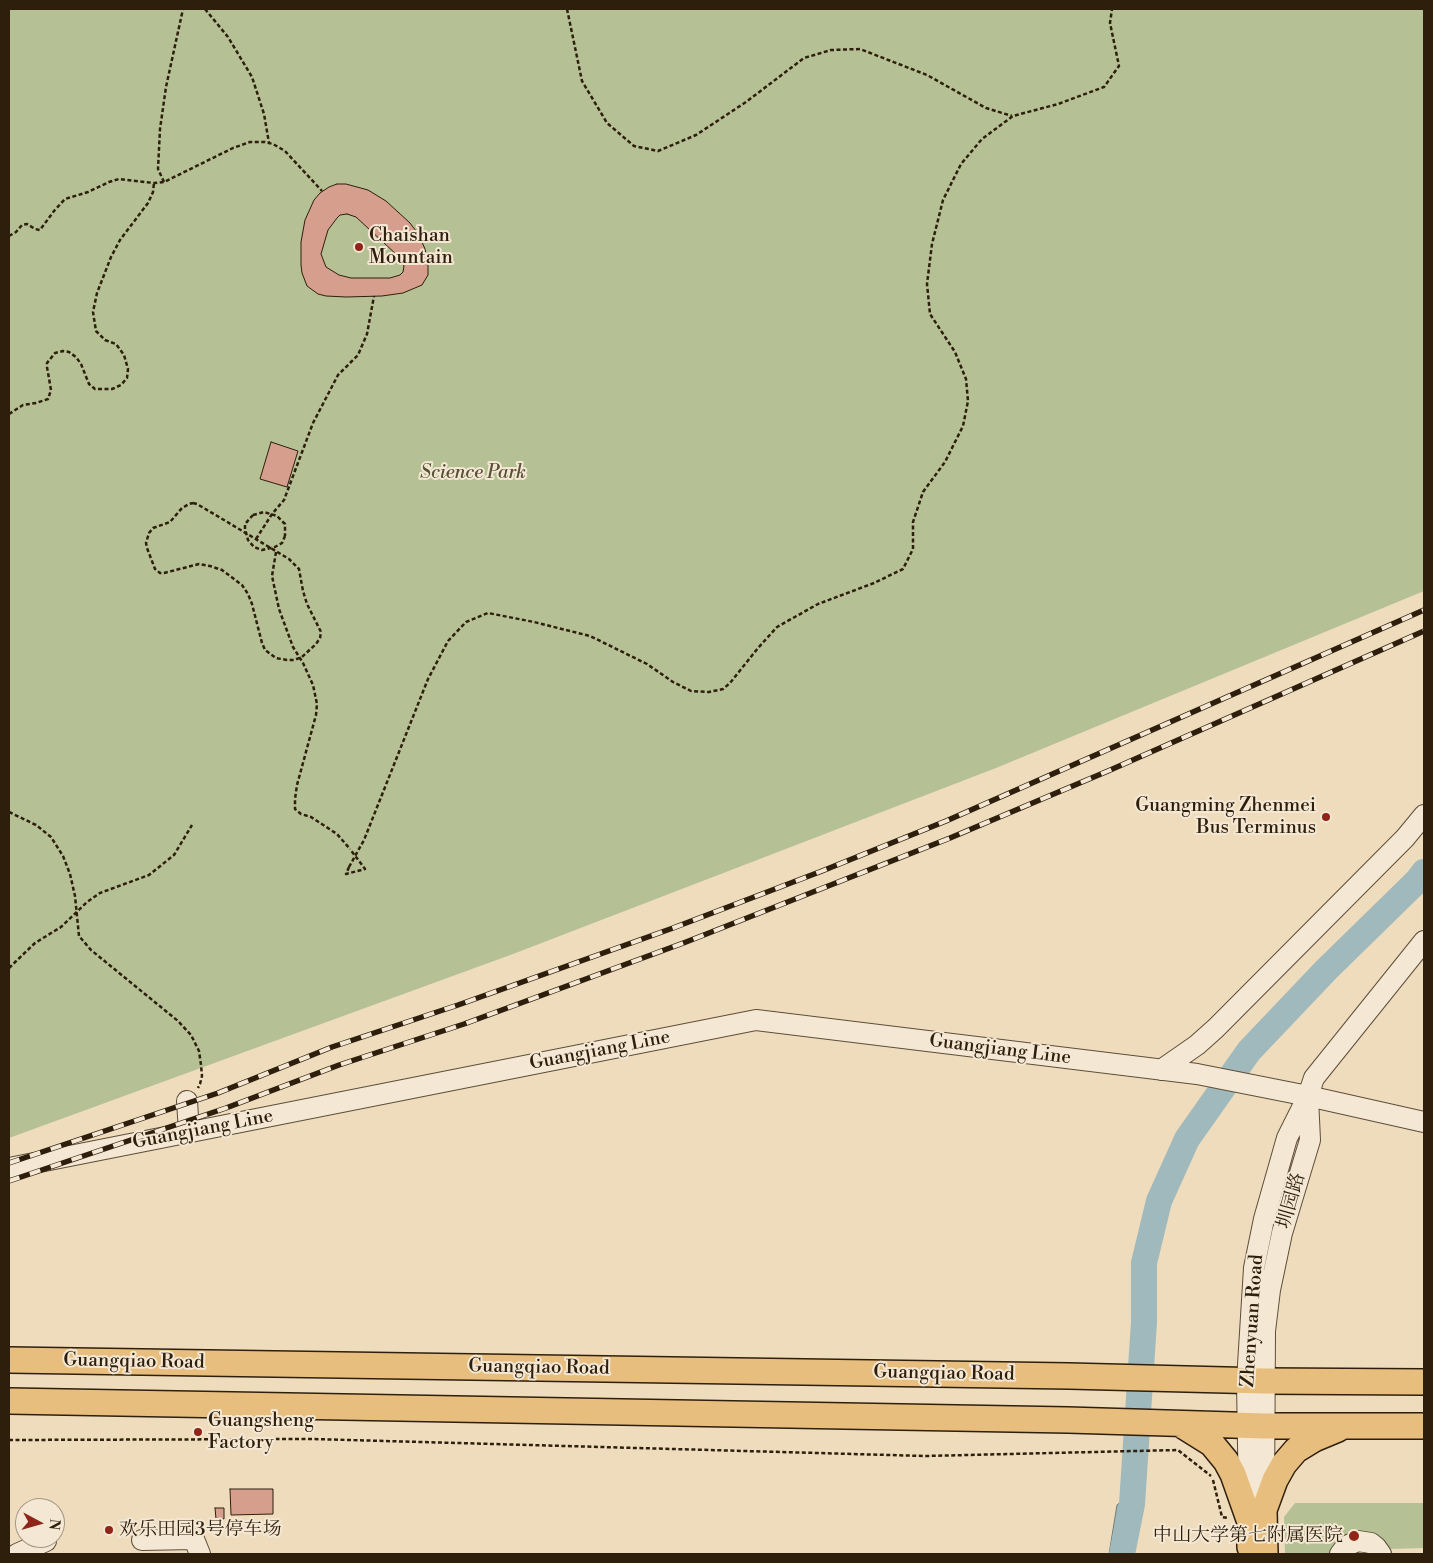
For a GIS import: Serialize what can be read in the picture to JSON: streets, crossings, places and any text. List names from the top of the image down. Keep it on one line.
{"streets":{"main road":["Zhenyuan Road","Guangqiao Road"],"street":["Guangjiang Line","圳园路"]},"crossings":[["Guangjiang Line","圳园路"],["圳园路","Zhenyuan Road"],["圳园路","Guangqiao Road"],["Zhenyuan Road","Guangqiao Road"]],"parks":["Science Park"],"places":["Chaishan Mountain","Guangming Zhenmei Bus Terminus","Guangsheng Factory","欢乐田园3号停车场","中山大学第七附属医院"],"north":"right"}
